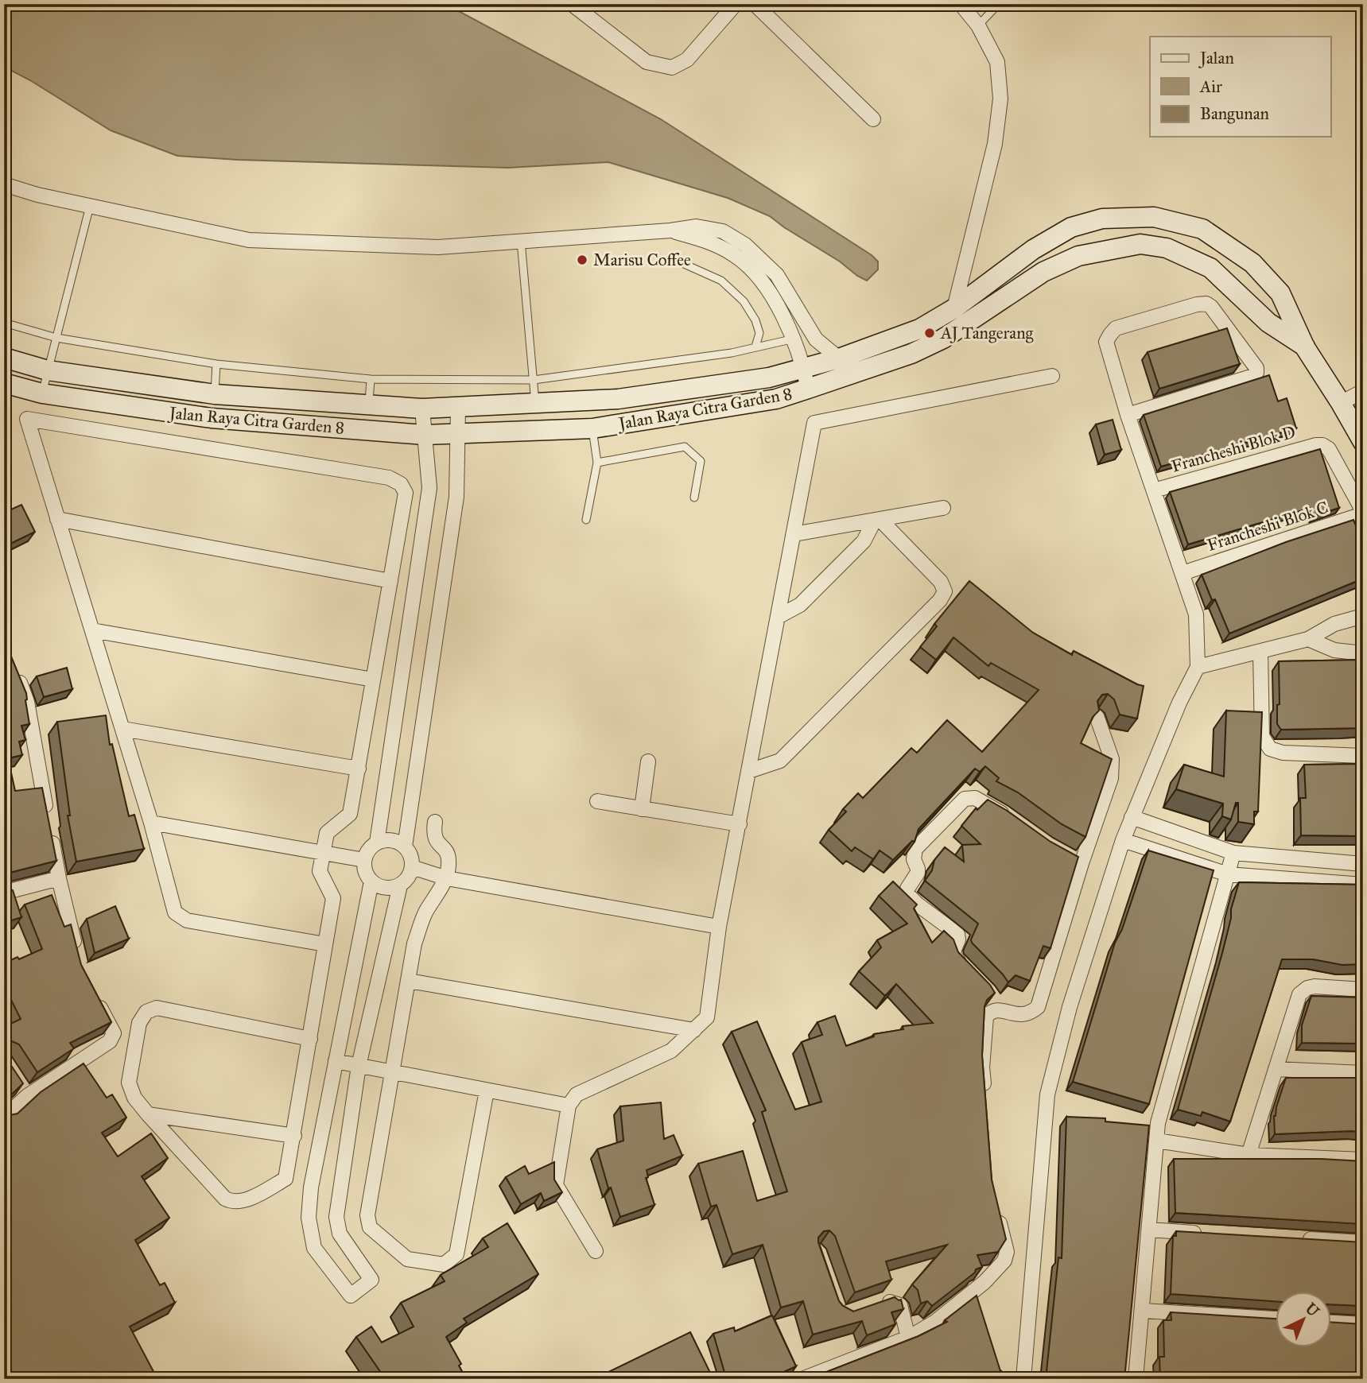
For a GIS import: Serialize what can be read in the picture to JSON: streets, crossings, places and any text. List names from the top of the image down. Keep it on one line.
{"streets":{"street":["Jalan Raya Citra Garden 8","Francheshi Blok D","Francheshi Blok C"]},"crossings":[["Francheshi Blok D","Francheshi Blok C"]],"places":["Marisu Coffee","AJ Tangerang"],"legend":["Jalan","Air","Bangunan"],"north":"top right"}
